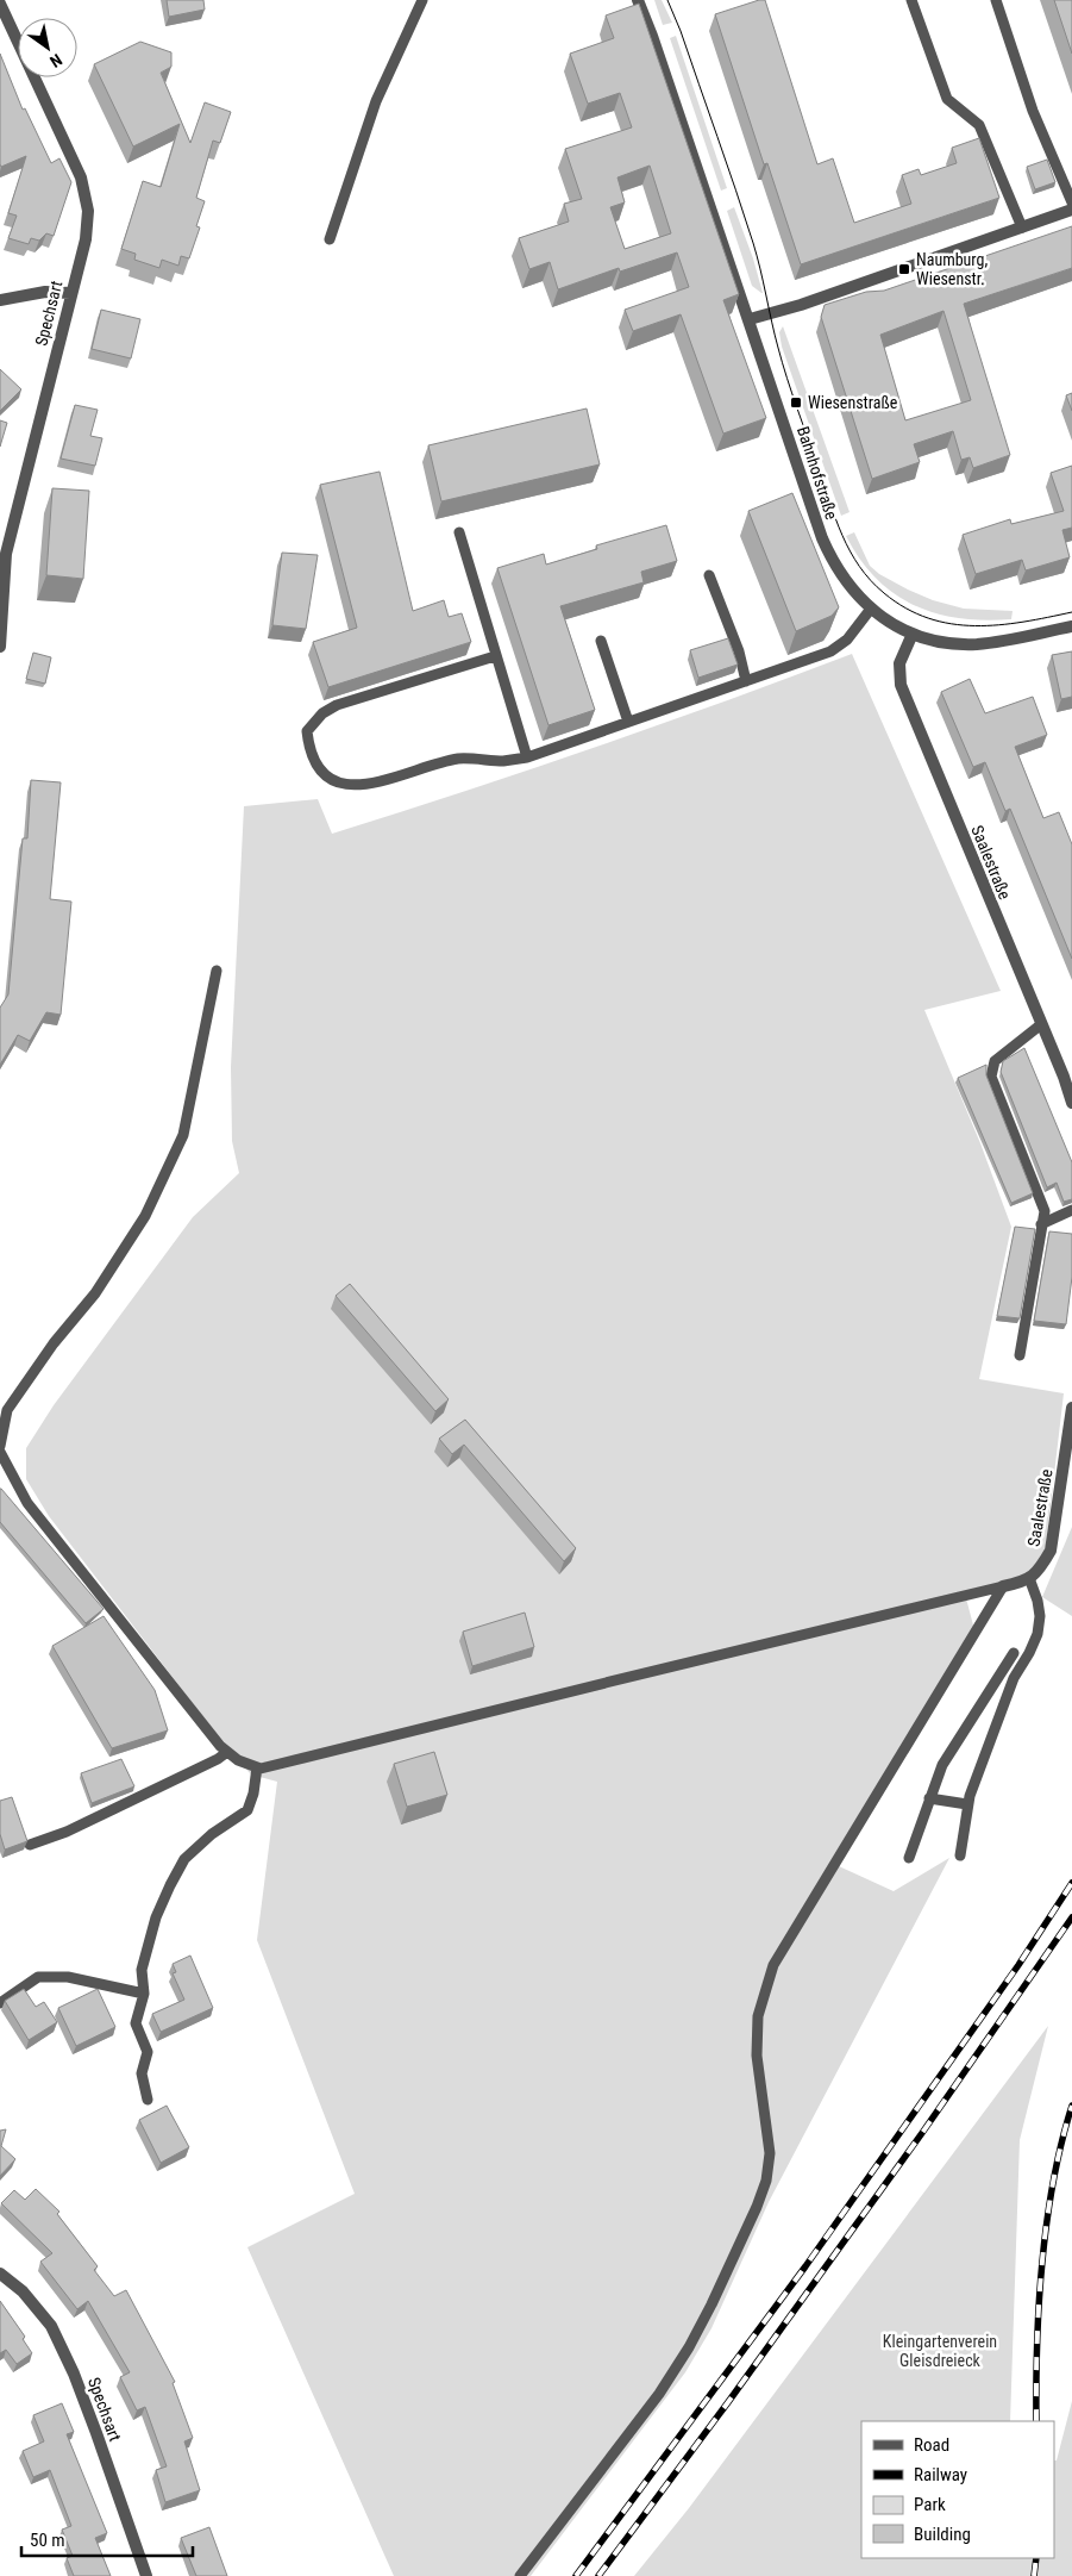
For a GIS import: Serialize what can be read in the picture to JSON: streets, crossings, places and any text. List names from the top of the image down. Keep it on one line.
{"streets":{"street":["Spechsart","Bahnhofstraße","Saalestraße"]},"crossings":[["Bahnhofstraße","Saalestraße"]],"parks":["Kleingartenverein Gleisdreieck"],"places":{"transit":["Naumburg, Wiesenstr.","Wiesenstraße"]},"legend":["Road","Railway","Park","Building"],"scale_bar":"50 m","north":"bottom right"}
